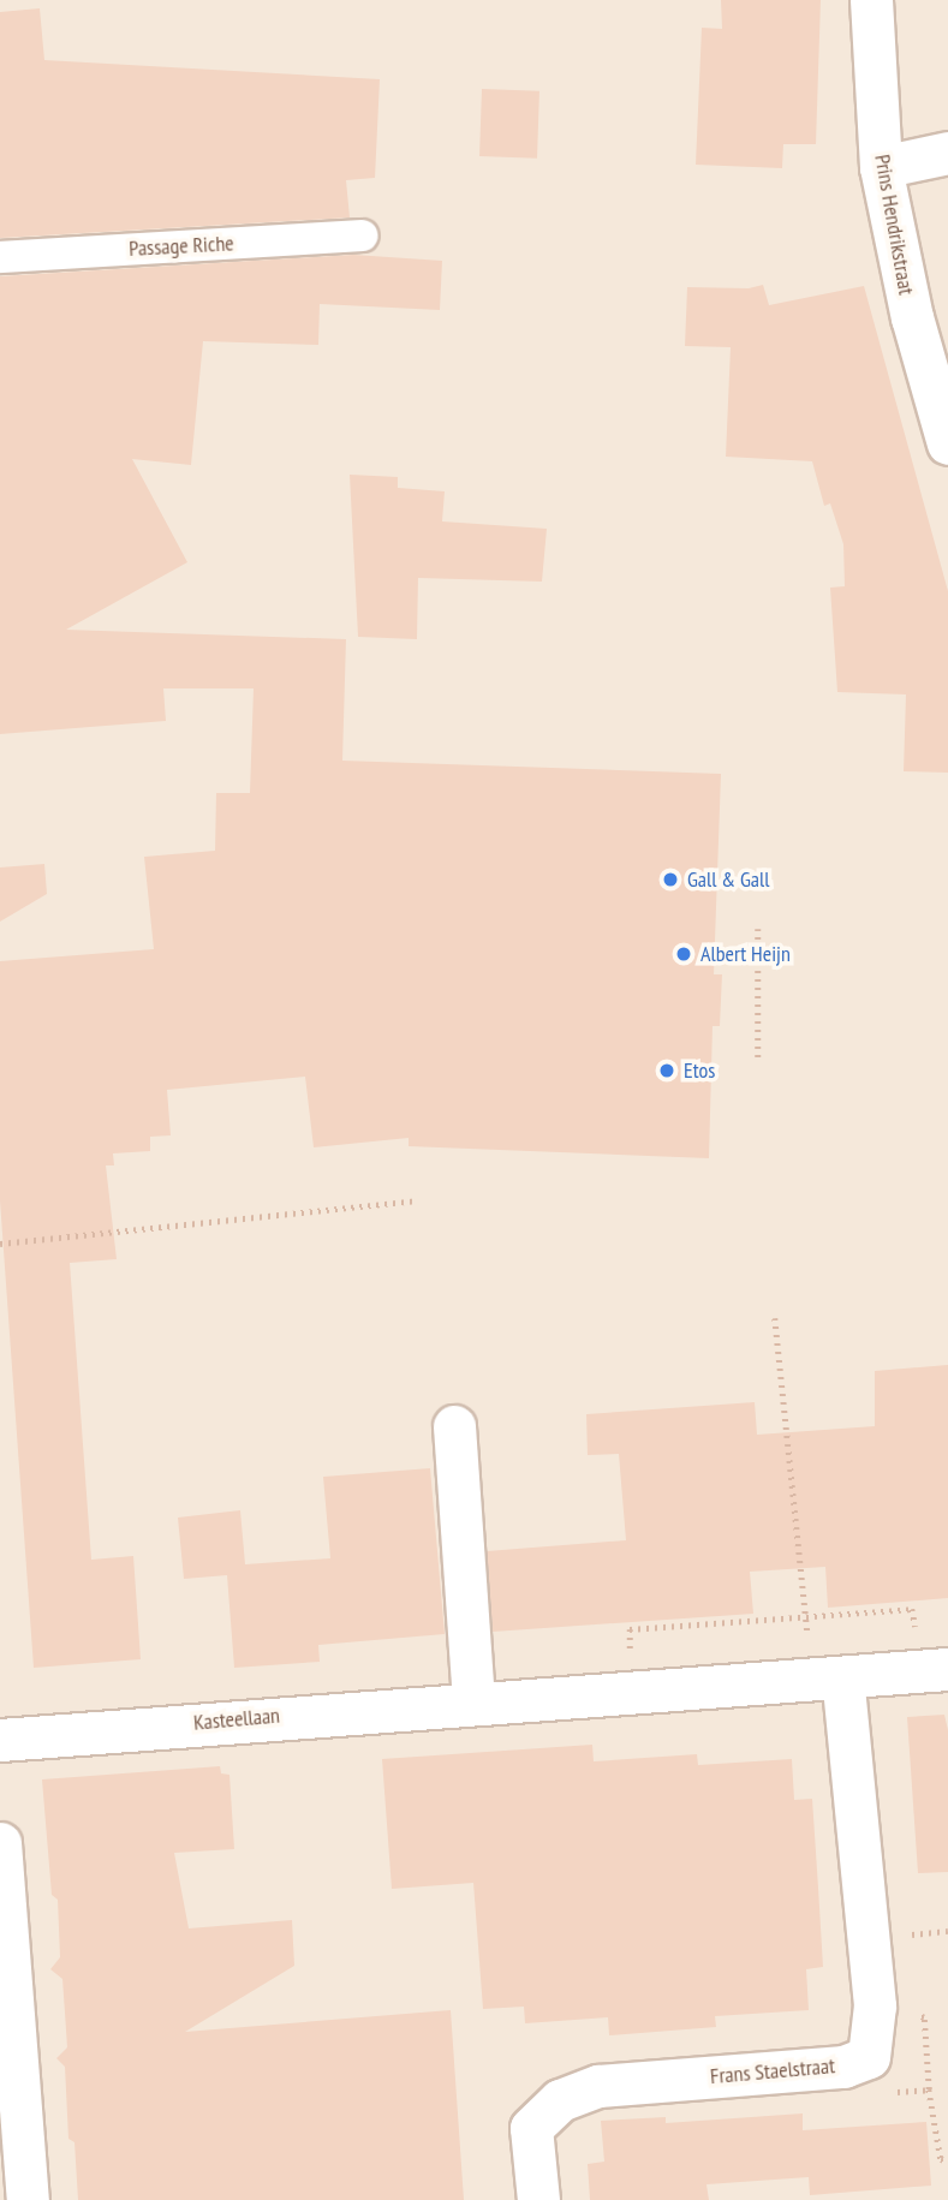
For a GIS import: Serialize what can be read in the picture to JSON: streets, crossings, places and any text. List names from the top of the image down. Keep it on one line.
{"streets":{"street":["Prins Hendrikstraat","Passage Riche","Kasteellaan","Frans Staelstraat"]},"crossings":[["Kasteellaan","Frans Staelstraat"]],"places":["Gall & Gall","Albert Heijn","Etos"]}
